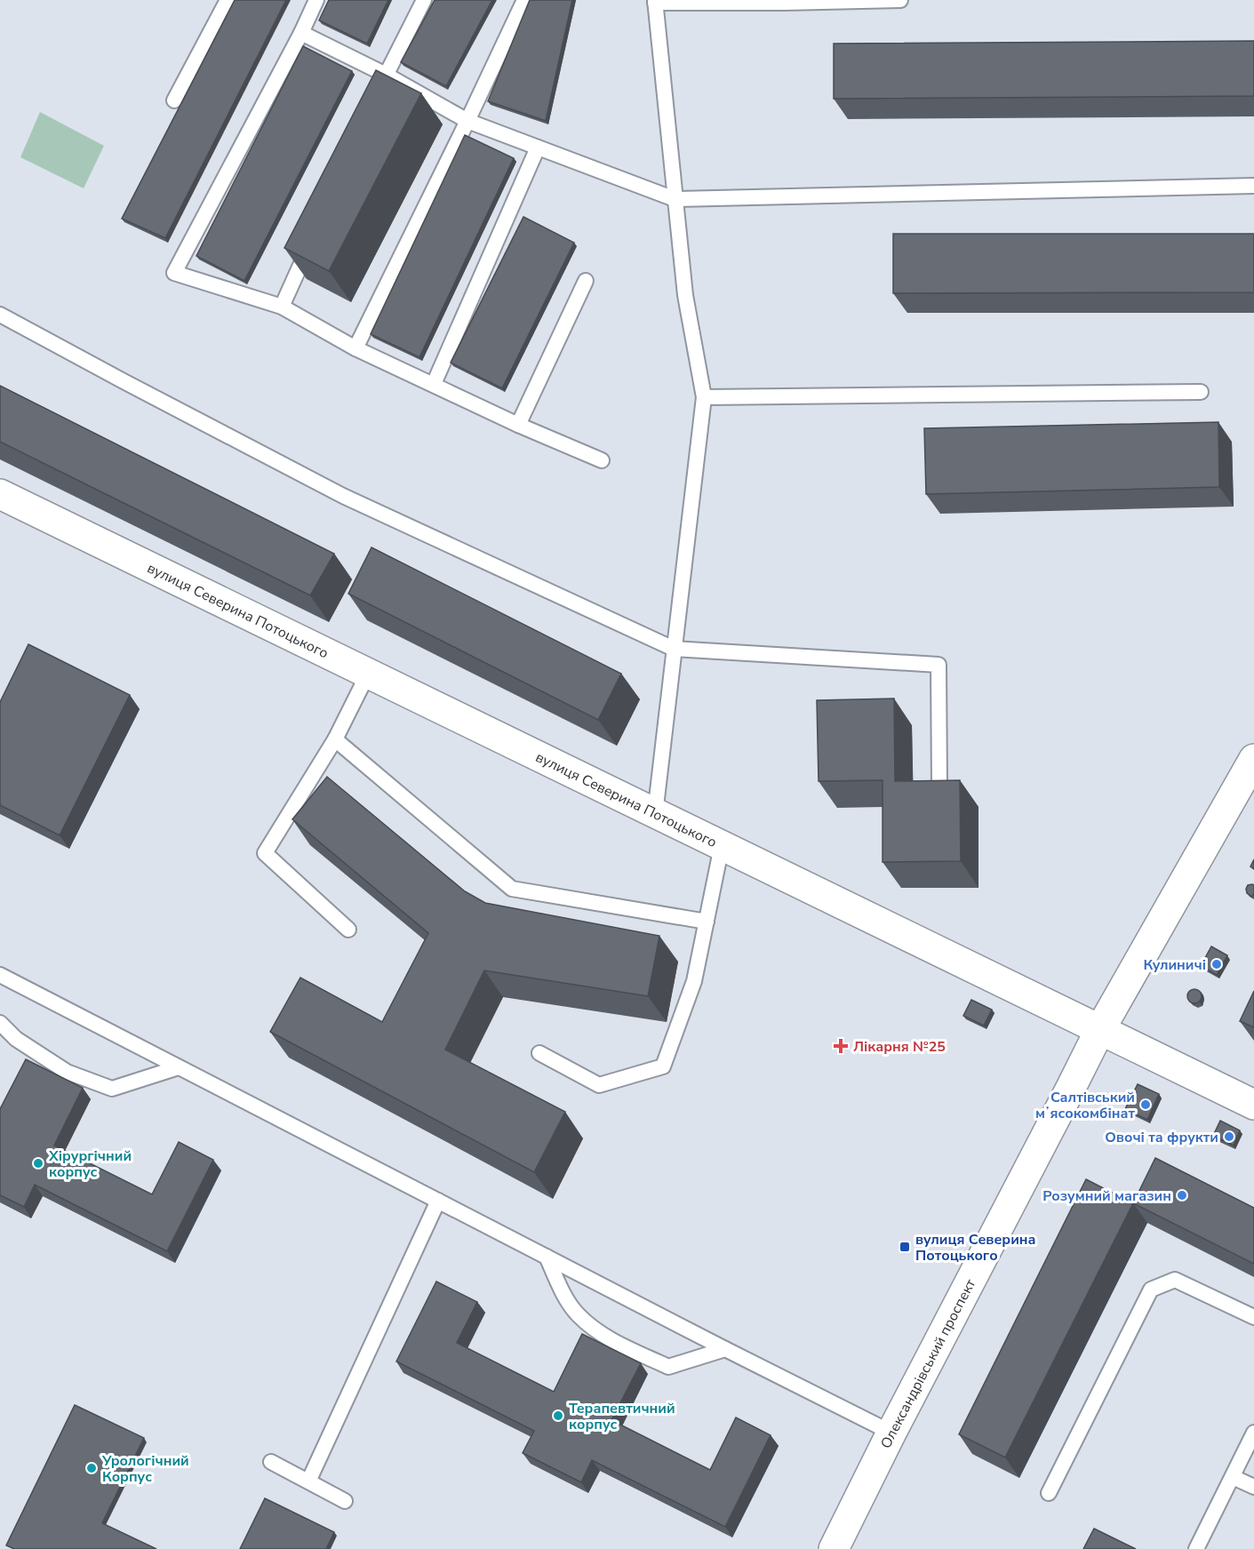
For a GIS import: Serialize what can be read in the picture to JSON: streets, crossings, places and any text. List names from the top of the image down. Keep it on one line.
{"streets":{"street":["вулиця Северина Потоцького","Олександрівський проспект"]},"crossings":[["вулиця Северина Потоцького","Олександрівський проспект"]],"places":{"other":["Кулиничі","Салтівський мʼясокомбінат","Овочі та фрукти","Хірургічний корпус","Розумний магазин","Терапевтичний корпус","Урологічний Корпус"],"health":["Лікарня №25"],"transit":["вулиця Северина Потоцького"]}}
